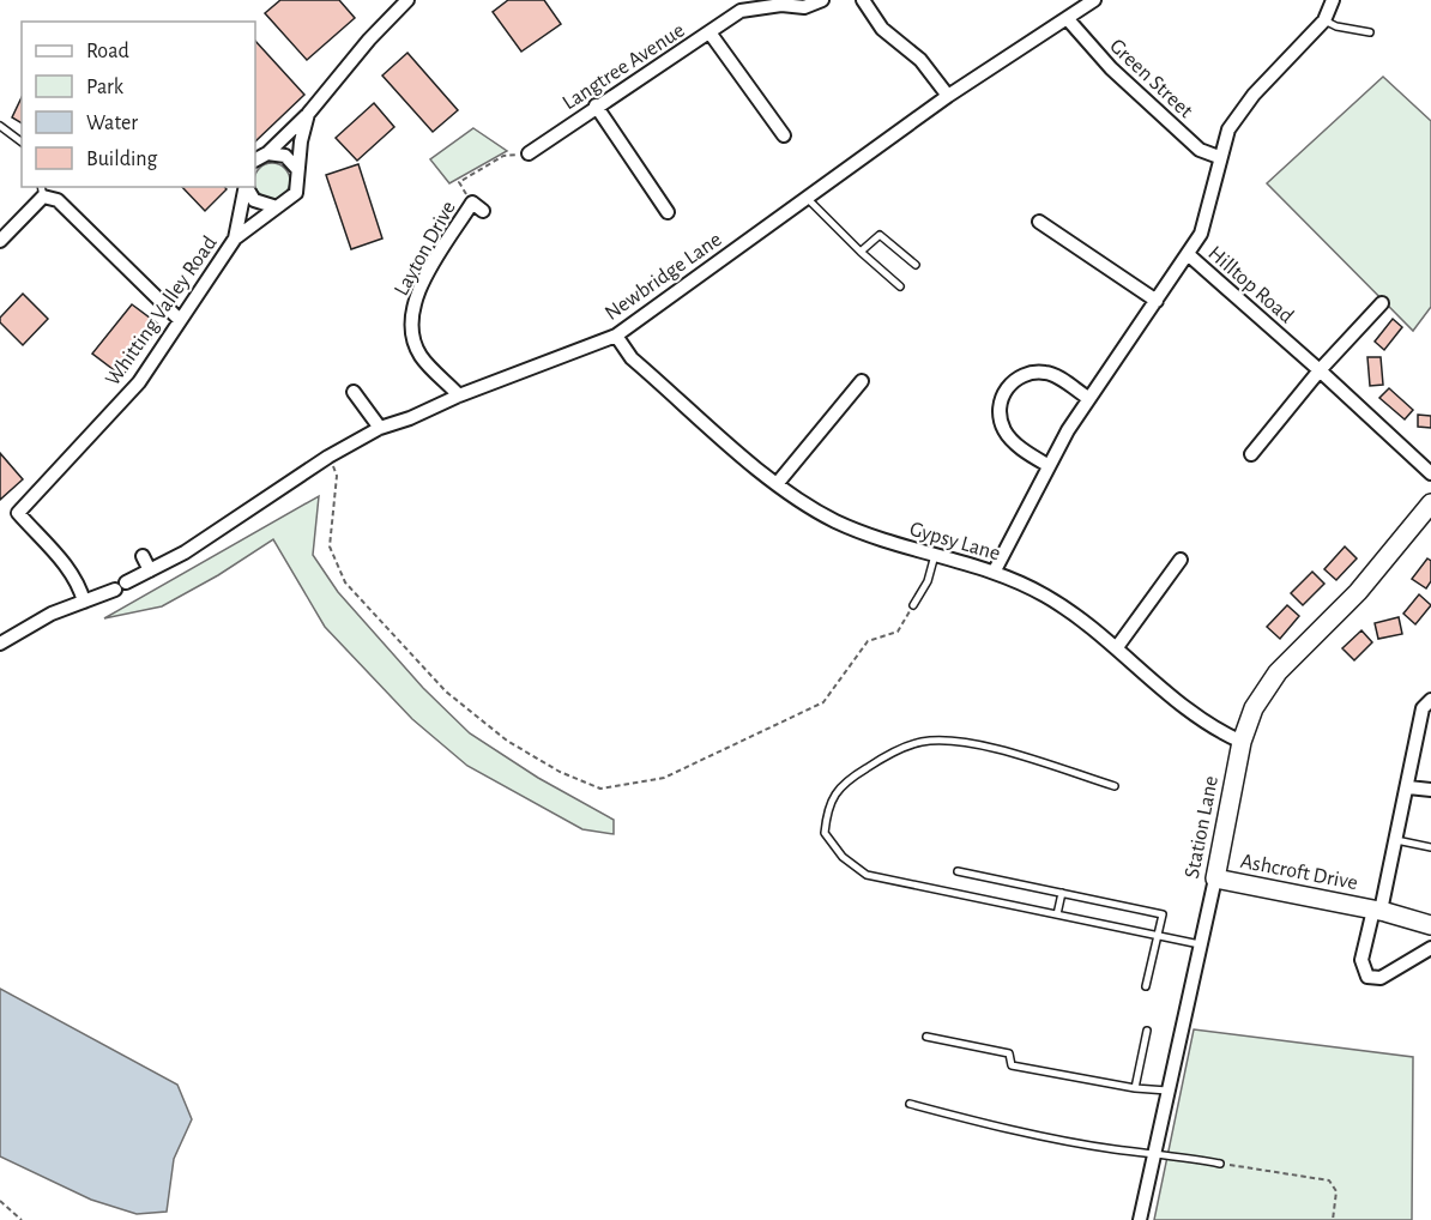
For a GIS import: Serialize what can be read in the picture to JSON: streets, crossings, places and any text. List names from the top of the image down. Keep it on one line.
{"streets":{"street":["Langtree Avenue","Green Street","Layton Drive","Newbridge Lane","Hilltop Road","Whitting Valley Road","Gypsy Lane","Station Lane","Ashcroft Drive"]},"crossings":[["Green Street","Newbridge Lane"],["Green Street","Hilltop Road"],["Layton Drive","Newbridge Lane"],["Newbridge Lane","Whitting Valley Road"],["Newbridge Lane","Gypsy Lane"],["Gypsy Lane","Station Lane"],["Station Lane","Ashcroft Drive"]],"legend":["Road","Park","Water","Building"]}
